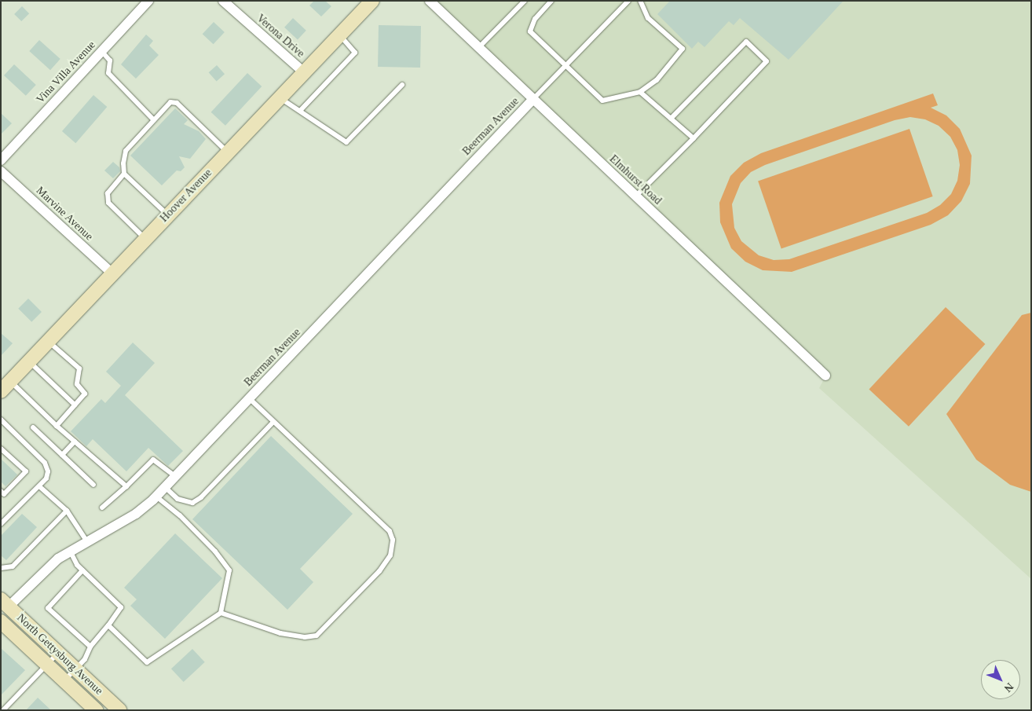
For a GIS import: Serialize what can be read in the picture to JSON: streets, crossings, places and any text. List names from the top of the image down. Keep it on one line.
{"streets":{"street":["Verona Drive","Vina Villa Avenue","Beerman Avenue","Elmhurst Road","Hoover Avenue","Marvine Avenue","North Gettysburg Avenue"]},"crossings":[["Verona Drive","Hoover Avenue"],["Beerman Avenue","Elmhurst Road"],["Beerman Avenue","North Gettysburg Avenue"],["Hoover Avenue","Marvine Avenue"]],"north":"bottom right"}
